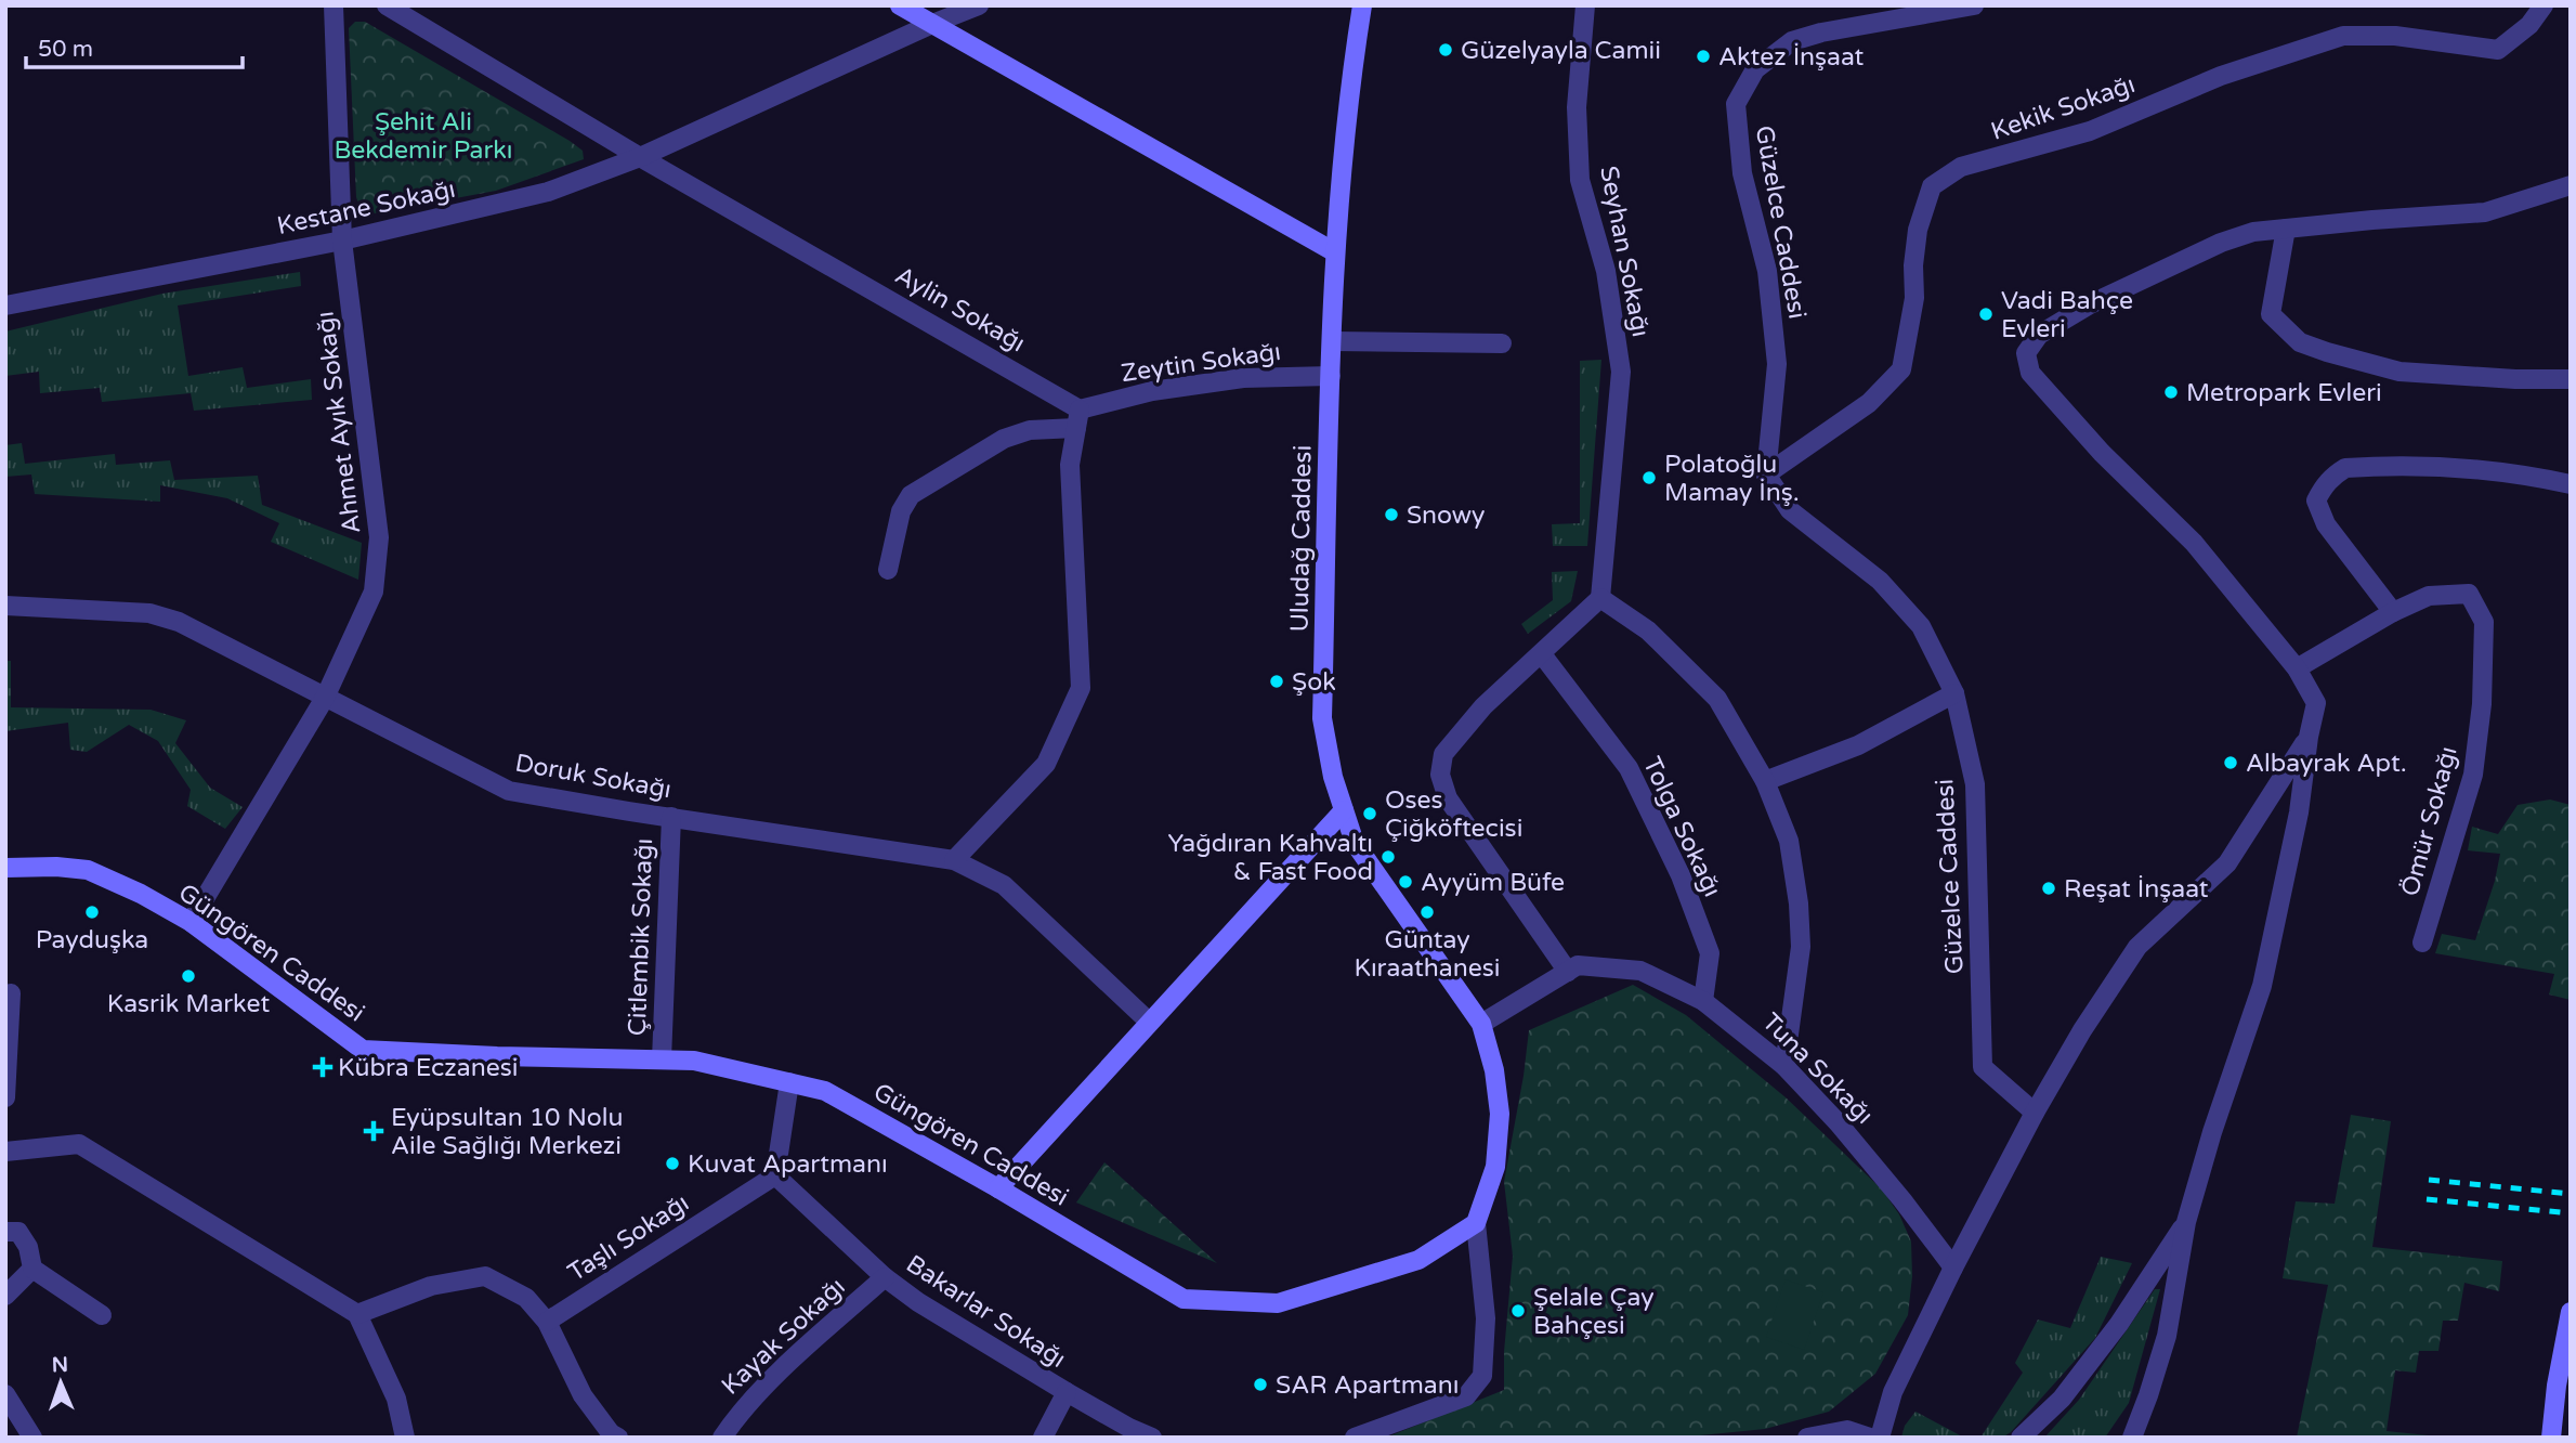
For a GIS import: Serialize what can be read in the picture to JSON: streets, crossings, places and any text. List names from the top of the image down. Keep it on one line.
{"streets":{"main road":["Uludağ Caddesi","Güngören Caddesi"],"street":["Kekik Sokağı","Kestane Sokağı","Güzelce Caddesi","Seyhan Sokağı","Aylin Sokağı","Zeytin Sokağı","Ahmet Ayık Sokağı","Doruk Sokağı","Ömür Sokağı","Tolga Sokağı","Çitlembik Sokağı","Tuna Sokağı","Taşlı Sokağı","Bakarlar Sokağı","Kayak Sokağı"]},"crossings":[["Kekik Sokağı","Güzelce Caddesi"],["Kestane Sokağı","Aylin Sokağı"],["Kestane Sokağı","Ahmet Ayık Sokağı"],["Aylin Sokağı","Zeytin Sokağı"],["Zeytin Sokağı","Uludağ Caddesi"],["Ahmet Ayık Sokağı","Doruk Sokağı"],["Ahmet Ayık Sokağı","Güngören Caddesi"],["Doruk Sokağı","Çitlembik Sokağı"],["Tolga Sokağı","Tuna Sokağı"],["Çitlembik Sokağı","Güngören Caddesi"],["Taşlı Sokağı","Bakarlar Sokağı"],["Bakarlar Sokağı","Kayak Sokağı"]],"parks":["Şehit Ali Bekdemir Parkı"],"places":{"other":["Güzelyayla Camii","Aktez İnşaat","Vadi Bahçe Evleri","Metropark Evleri","Polatoğlu Mamay İnş.","Snowy","Şok","Albayrak Apt.","Oses Çiğköftecisi","Yağdıran Kahvaltı & Fast Food","Ayyüm Büfe","Reşat İnşaat","Payduşka","Güntay Kıraathanesi","Kasrik Market","Kuvat Apartmanı","Şelale Çay Bahçesi","SAR Apartmanı"],"health":["Kübra Eczanesi","Eyüpsultan 10 Nolu Aile Sağlığı Merkezi"]},"scale_bar":"50 m","north":"top"}
